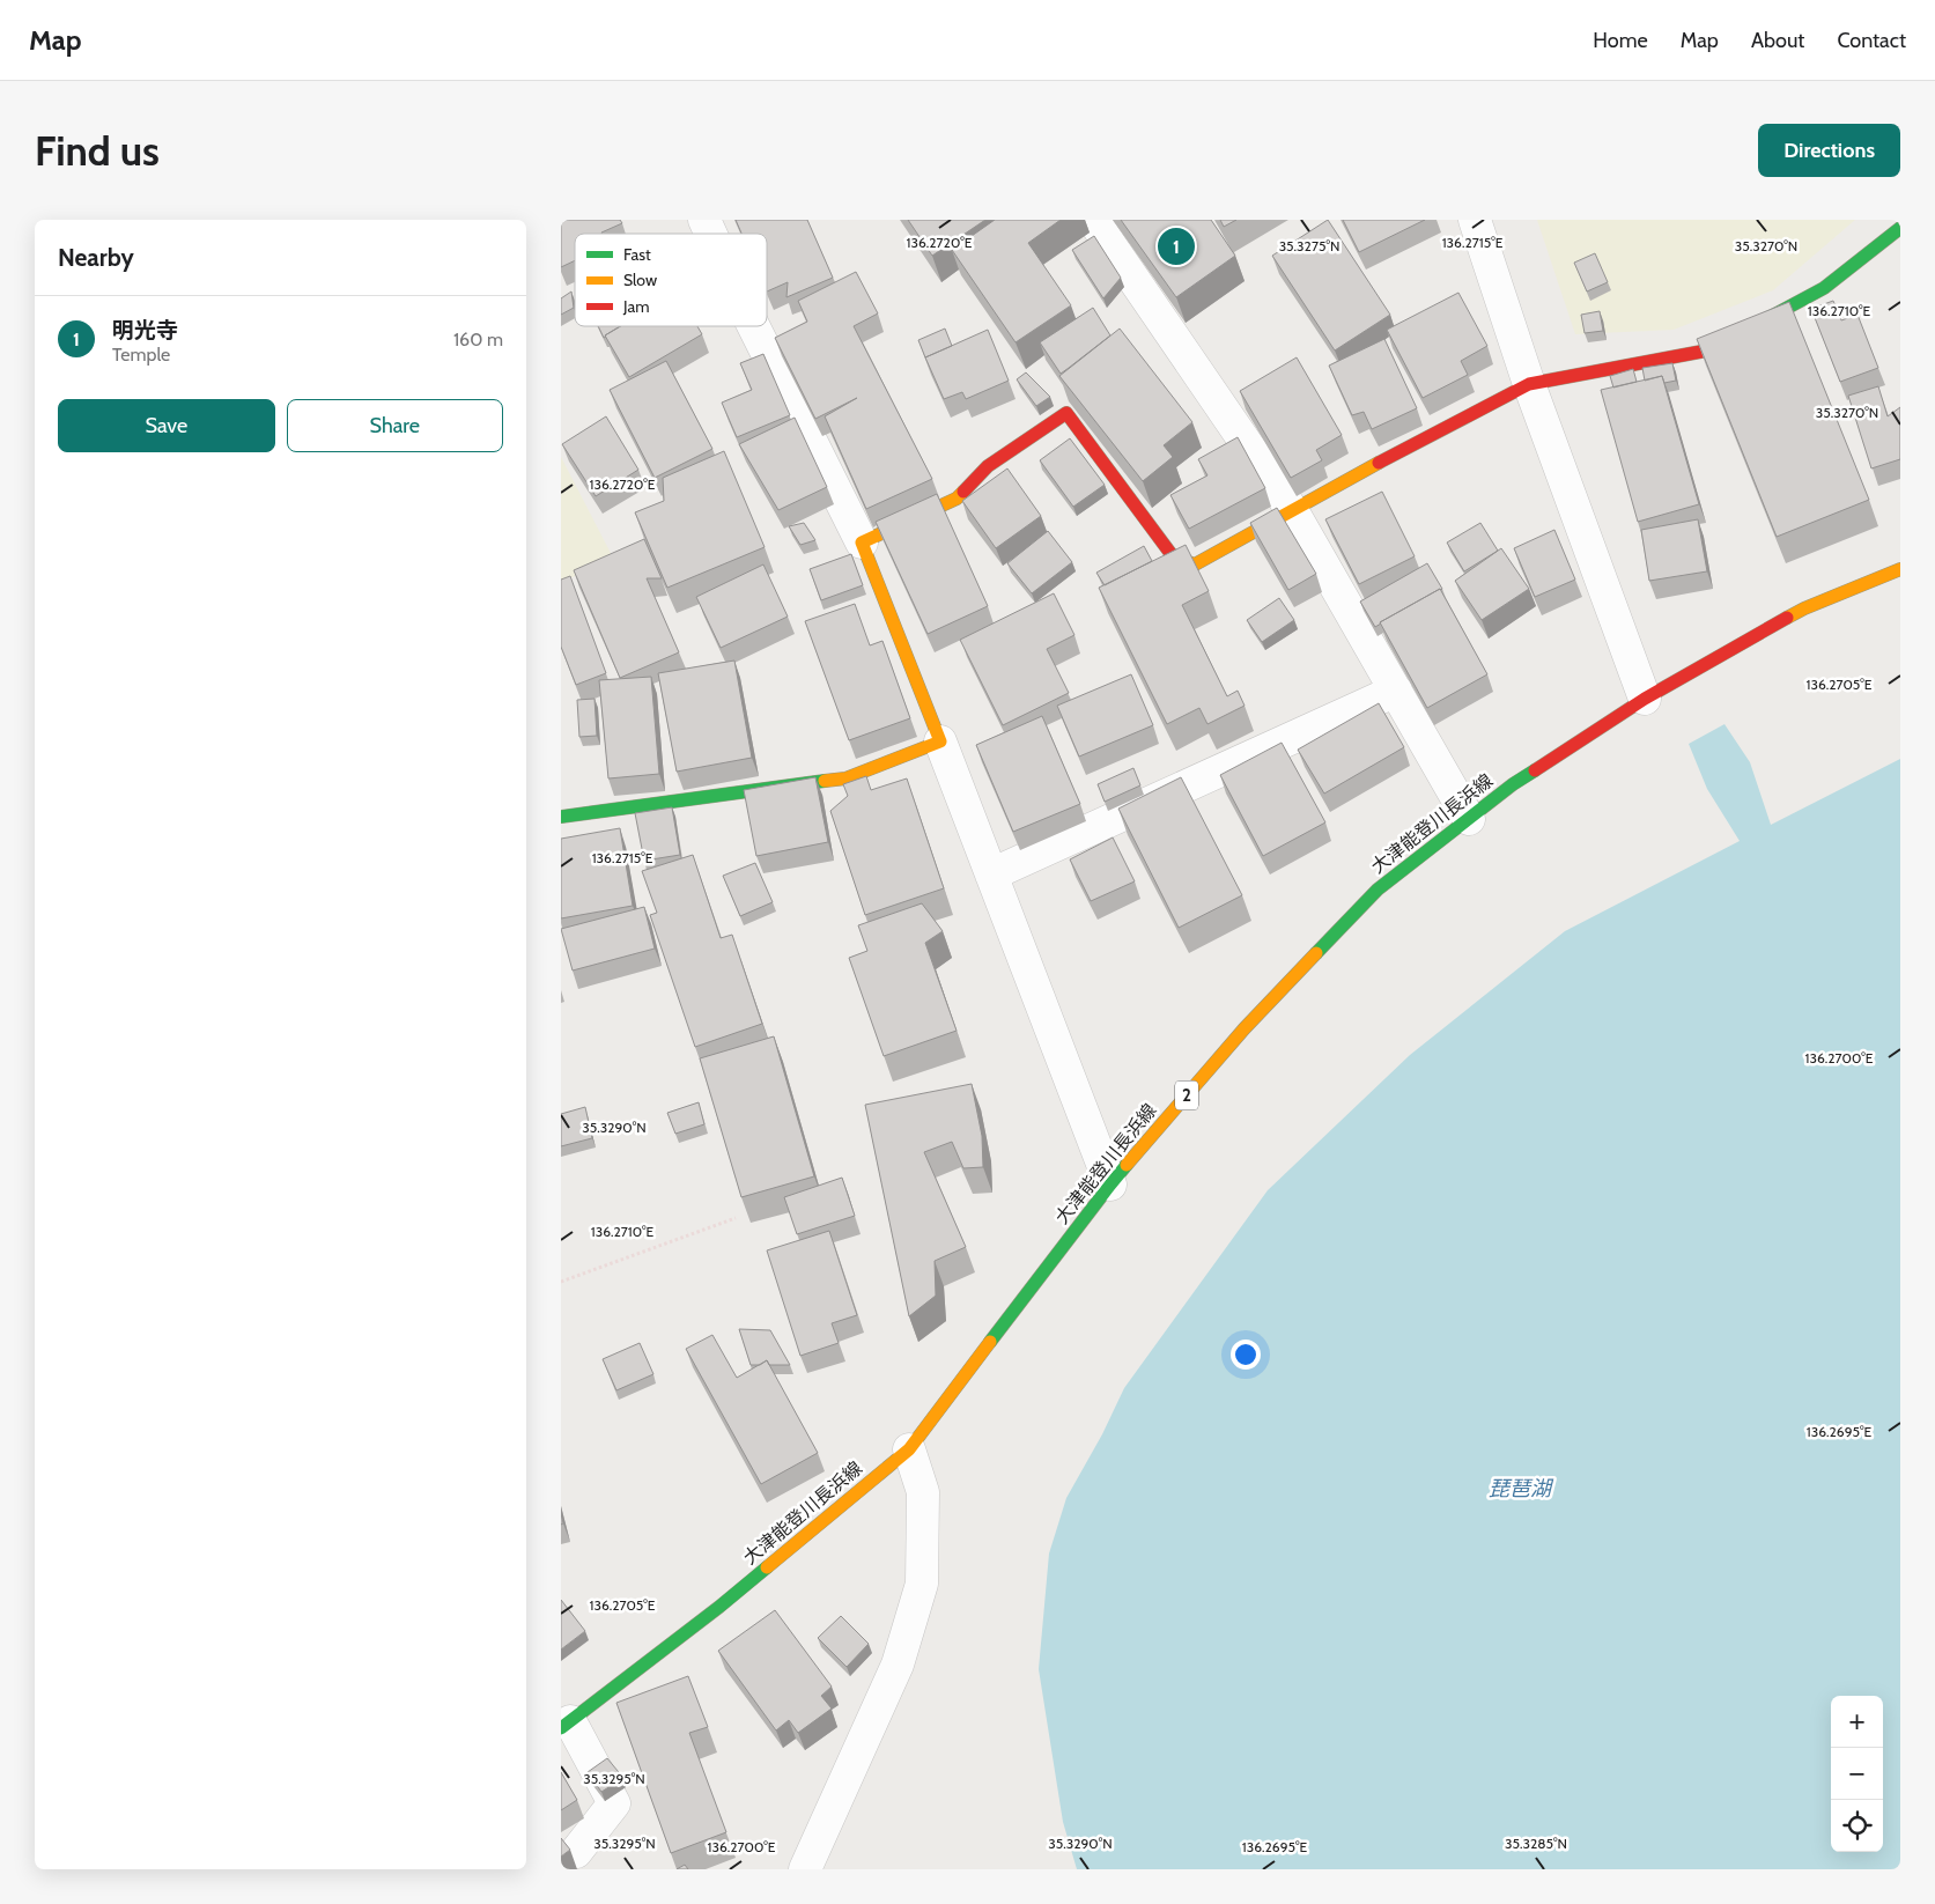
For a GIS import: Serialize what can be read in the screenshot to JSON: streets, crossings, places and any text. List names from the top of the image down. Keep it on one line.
{"streets":{"street":["大津能登川長浜線","2"]},"water":["琵琶湖"],"legend":["Fast","Slow","Jam"],"page":{"header":"Map","nav":["Home","Map","About","Contact"],"buttons":["Directions",["Save","Share"]],"title":"Find us","heading":"Nearby","pins":"1","list":[{"mark":"1","name":"明光寺","note":"Temple","value":"160 m"}],"map_buttons":["+","−"]},"coordinates":["136.2720°E","136.2715°E","35.3270°N","35.3275°N","136.2710°E","136.2705°E","136.2700°E","35.3290°N","136.2695°E","35.3295°N","35.3285°N"]}
